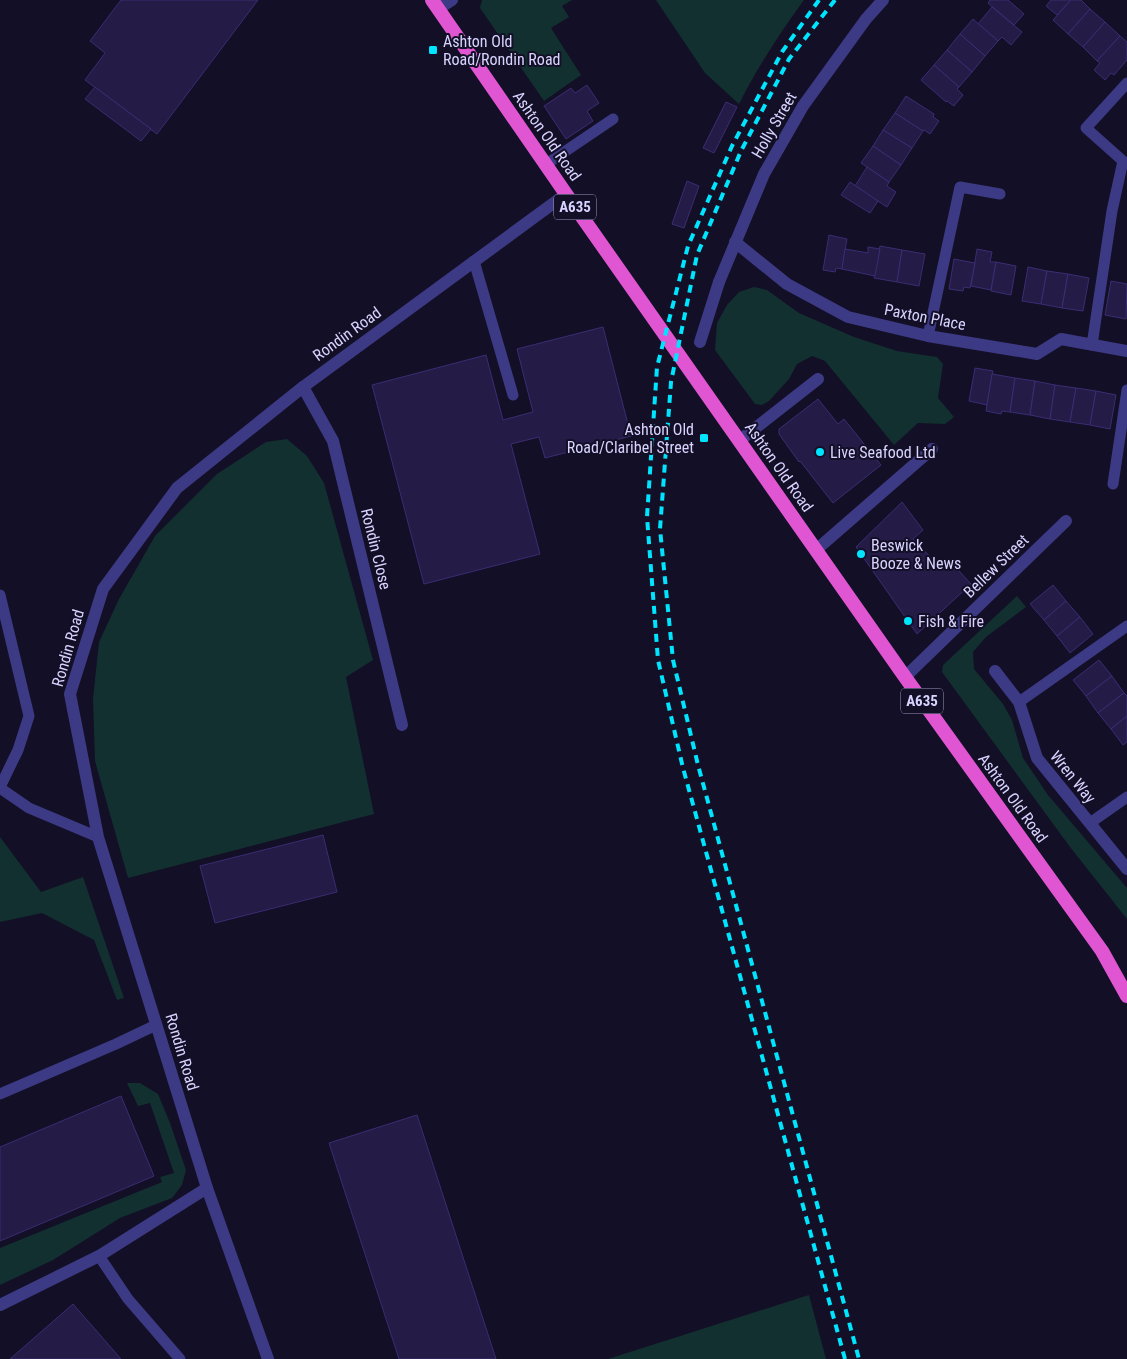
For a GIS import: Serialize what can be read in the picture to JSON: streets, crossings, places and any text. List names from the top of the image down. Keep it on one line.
{"streets":{"highway":["Ashton Old Road","A635"],"street":["Holly Street","Paxton Place","Rondin Road","Rondin Close","Bellew Street","Wren Way"]},"crossings":[["Holly Street","Paxton Place"],["Ashton Old Road","Rondin Road"],["Ashton Old Road","Bellew Street"],["Rondin Road","Rondin Close"]],"places":{"transit":["Ashton Old Road/Rondin Road","Ashton Old Road/Claribel Street"],"other":["Live Seafood Ltd","Beswick Booze & News","Fish & Fire"]}}
